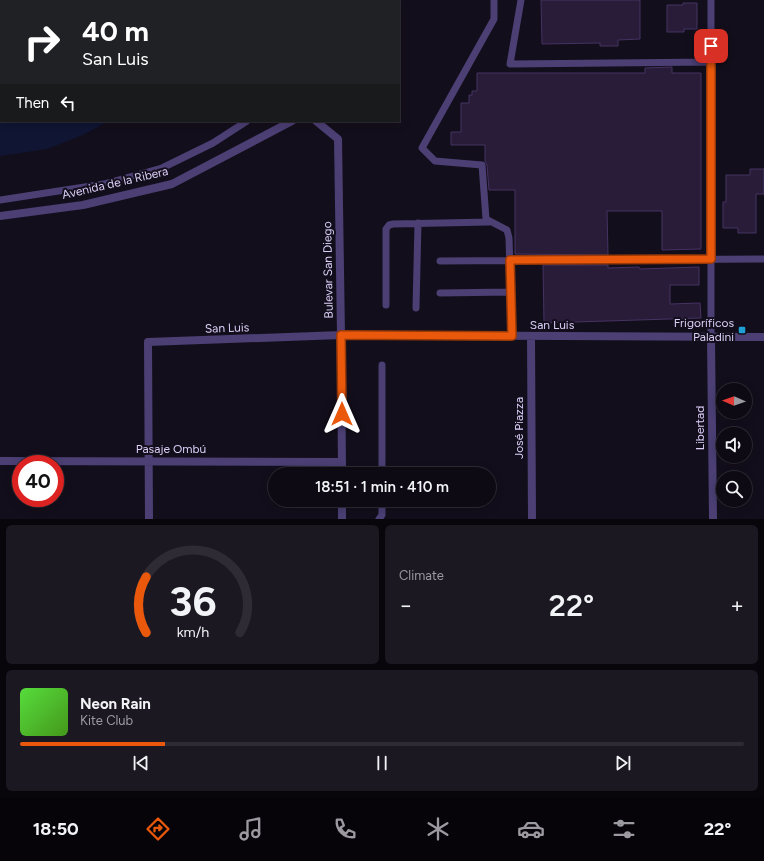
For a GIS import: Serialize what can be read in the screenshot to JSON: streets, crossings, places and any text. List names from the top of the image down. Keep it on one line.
{"streets":{"street":["Avenida de la Ribera","Bulevar San Diego","San Luis","José Piazza","Libertad","Pasaje Ombú"]},"crossings":[["Bulevar San Diego","San Luis"],["Bulevar San Diego","Pasaje Ombú"],["San Luis","José Piazza"],["San Luis","Libertad"],["San Luis","Pasaje Ombú"]],"places":{"transit":["Frigoríficos Paladini"]},"north":"left","page":{"turn":["40 m","San Luis"],"then":"Then","limit":"40","trip":"18:51 · 1 min · 410 m","tile":"Climate","heat":["−","22°","+"],"song":["Neon Rain","Kite Club"],"tabs":["18:50","22°"],"gauge":["36","km/h"]}}
